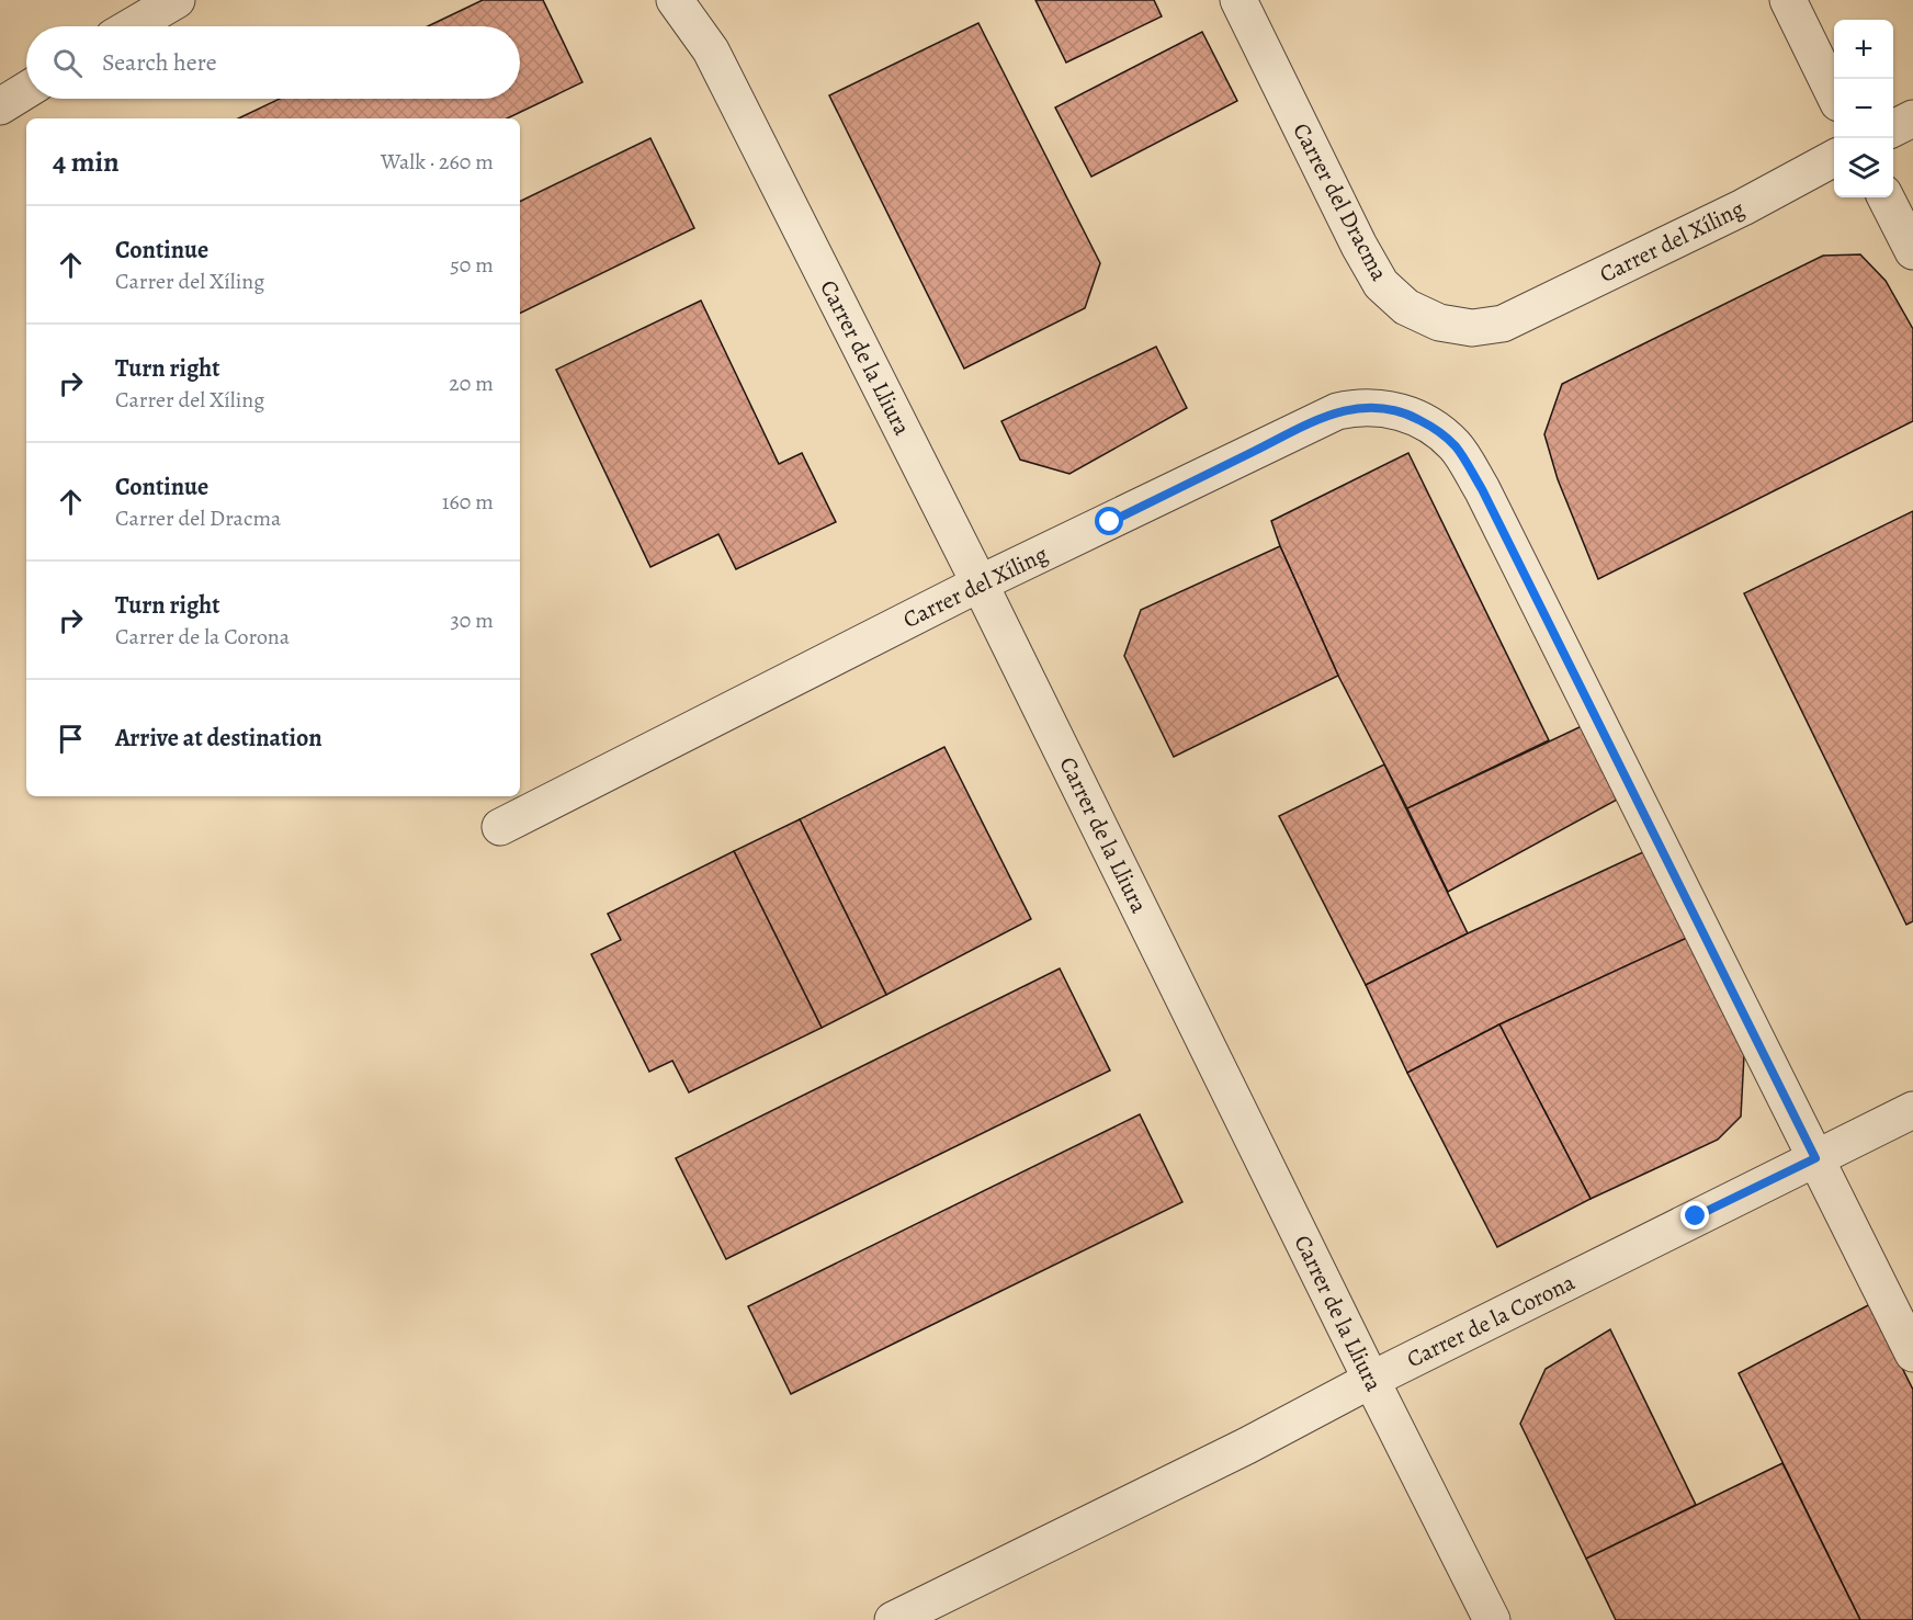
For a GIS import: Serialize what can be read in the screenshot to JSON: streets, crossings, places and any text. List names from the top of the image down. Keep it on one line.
{"streets":{"street":["Carrer del Dracma","Carrer del Xíling","Carrer de la Lliura","Carrer de la Corona"]},"crossings":[["Carrer del Dracma","Carrer del Xíling"],["Carrer del Xíling","Carrer de la Lliura"],["Carrer del Xíling","Carrer de la Corona"],["Carrer de la Lliura","Carrer de la Corona"]],"page":{"map_buttons":["+","−"],"search":"Search here","heading":["4 min","Walk · 260 m"],"list":[["Continue","Carrer del Xíling","50 m"],["Turn right","Carrer del Xíling","20 m"],["Continue","Carrer del Dracma","160 m"],["Turn right","Carrer de la Corona","30 m"],"Arrive at destination"]}}
